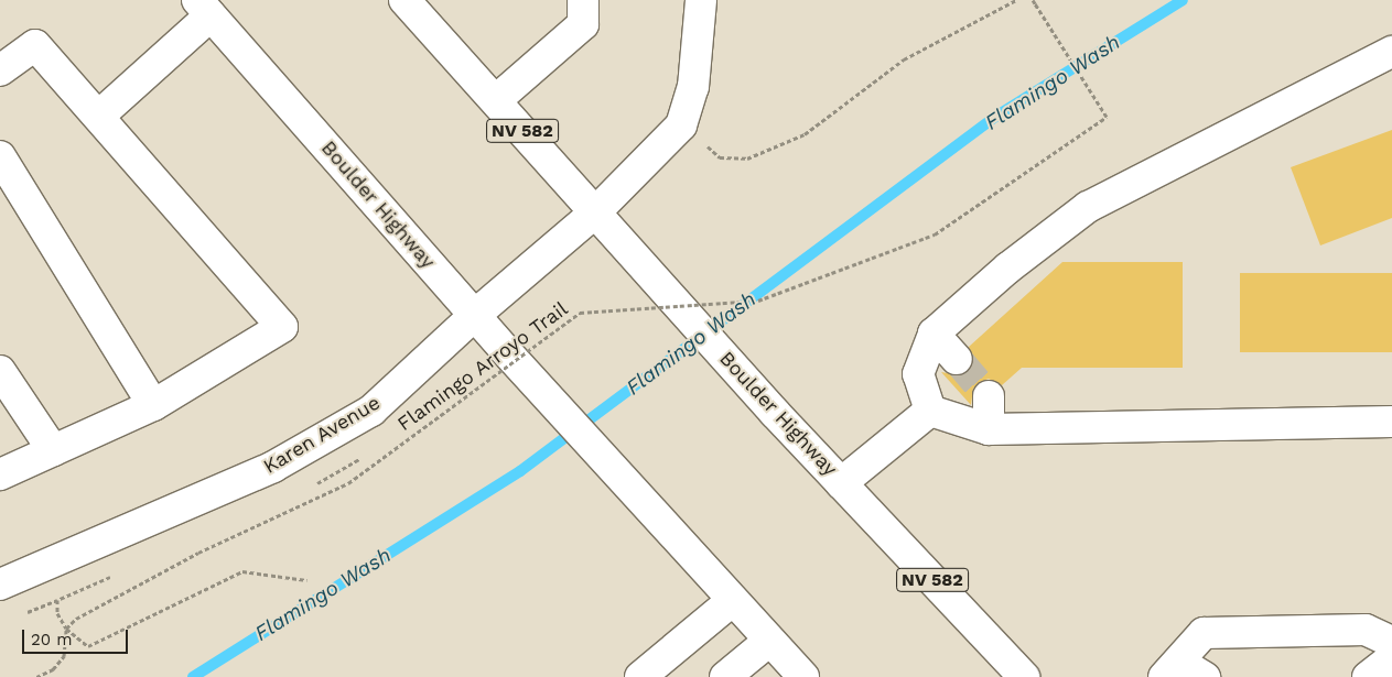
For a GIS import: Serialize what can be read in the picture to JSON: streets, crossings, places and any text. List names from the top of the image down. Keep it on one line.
{"streets":{"main road":["NV 582","Boulder Highway","Karen Avenue"],"path":["Flamingo Arroyo Trail"]},"crossings":[["Boulder Highway","Karen Avenue"]],"water":["Flamingo Wash"],"scale_bar":"20 m"}
